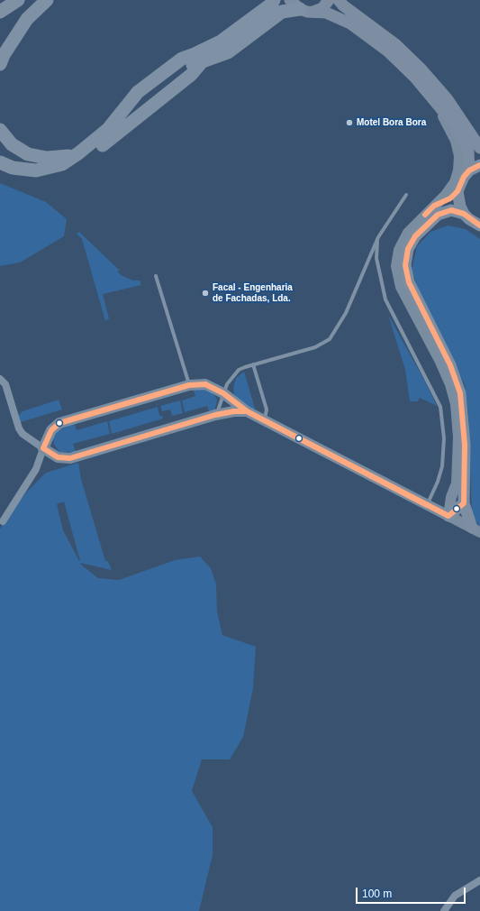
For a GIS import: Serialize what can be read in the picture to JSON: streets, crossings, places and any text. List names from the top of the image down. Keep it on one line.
{"places":["Motel Bora Bora","Facal - Engenharia de Fachadas, Lda."],"scale_bar":"100 m"}
